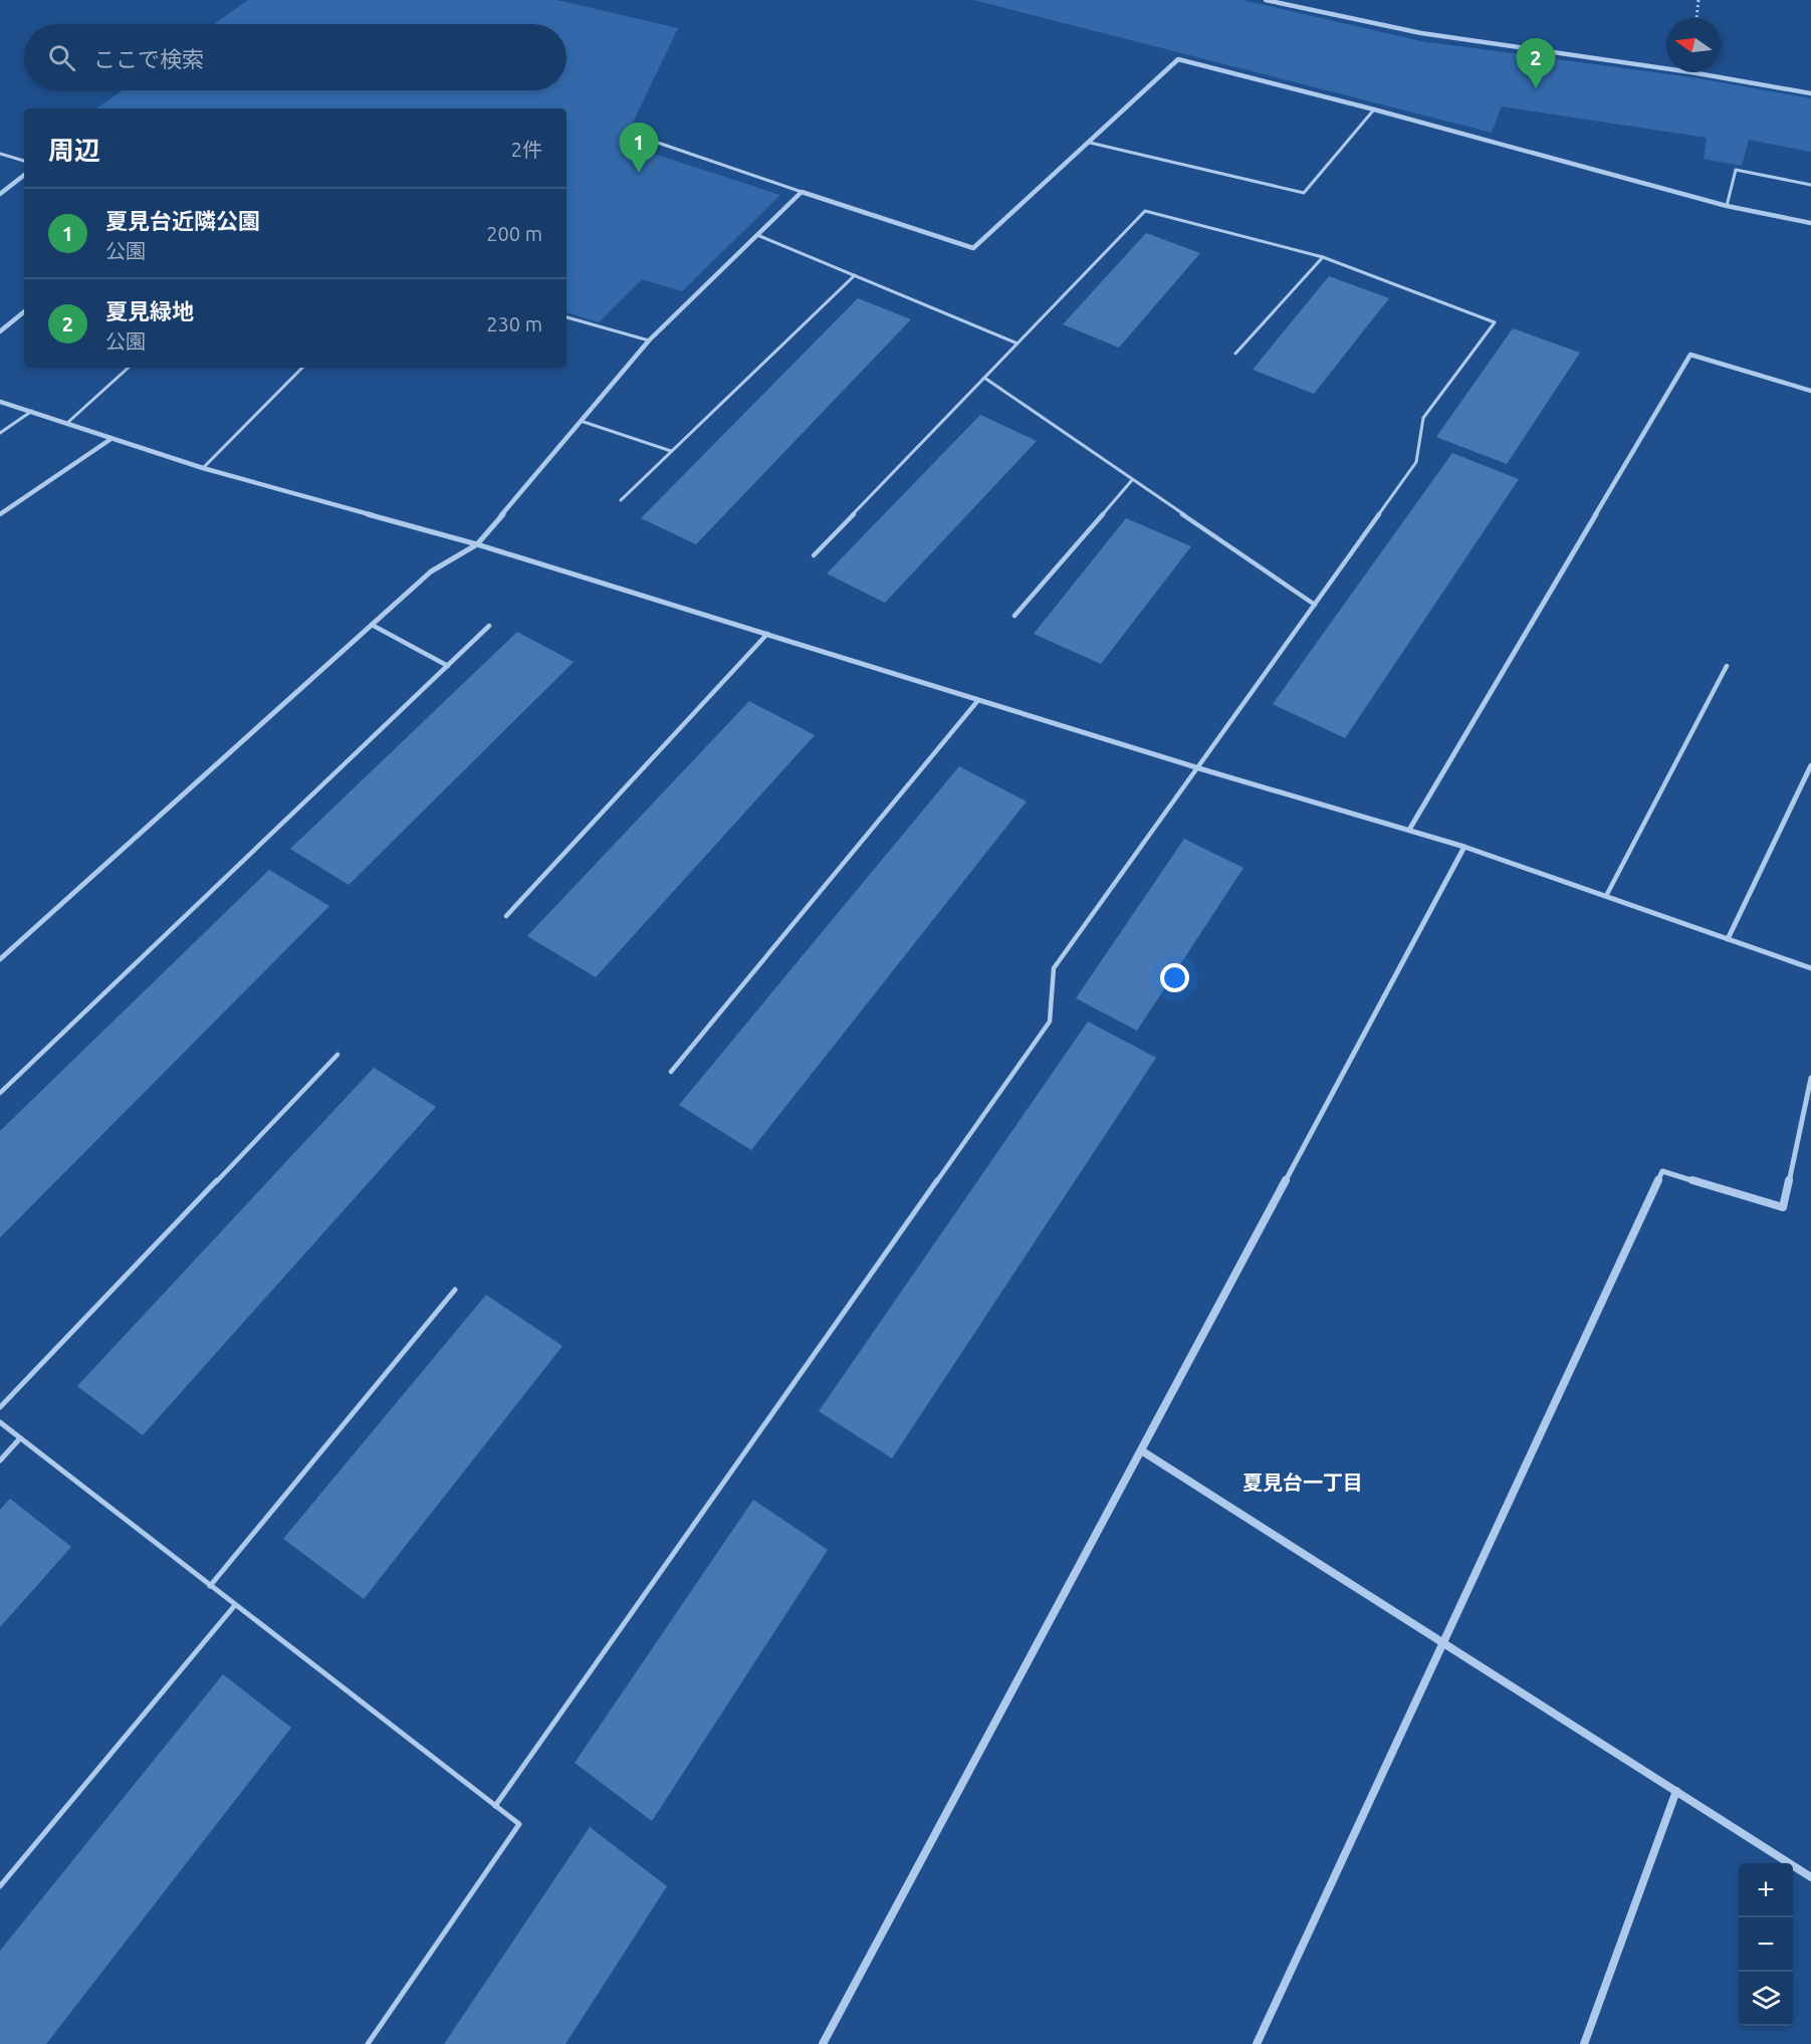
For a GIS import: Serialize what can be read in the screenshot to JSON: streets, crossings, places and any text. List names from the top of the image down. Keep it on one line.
{"districts":["夏見台一丁目"],"north":"left","page":{"search":"ここで検索","pins":["2","1"],"heading":["周辺","2件"],"list":[{"mark":"1","name":"夏見台近隣公園","note":"公園","value":"200 m"},{"mark":"2","name":"夏見緑地","note":"公園","value":"230 m"}],"map_buttons":["+","−"]}}
